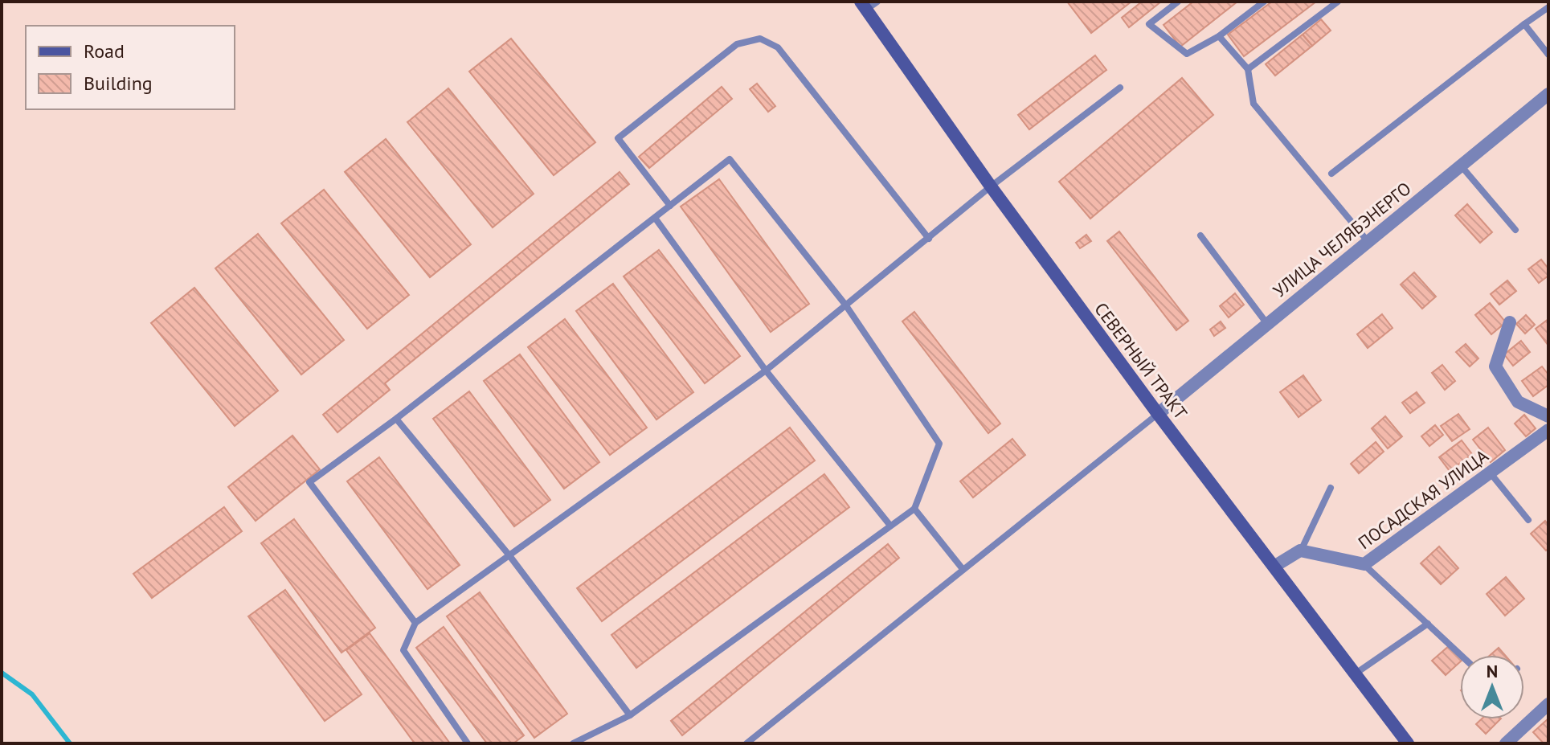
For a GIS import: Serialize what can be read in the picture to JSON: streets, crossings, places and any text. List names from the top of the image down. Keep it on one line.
{"streets":{"main road":["СЕВЕРНЫЙ ТРАКТ"],"street":["УЛИЦА ЧЕЛЯБЭНЕРГО","ПОСАДСКАЯ УЛИЦА"]},"crossings":[["УЛИЦА ЧЕЛЯБЭНЕРГО","СЕВЕРНЫЙ ТРАКТ"]],"legend":["Road","Building"],"north":"top"}
